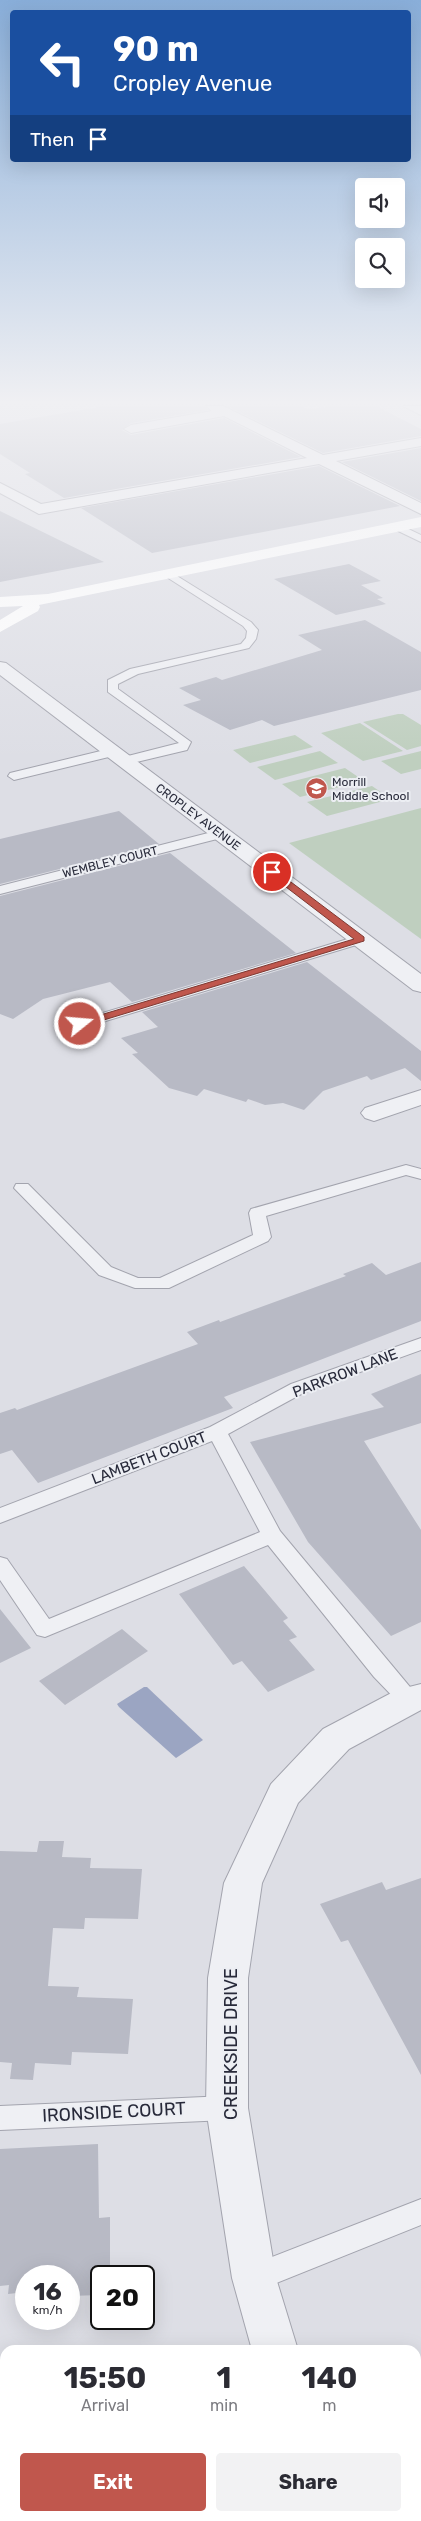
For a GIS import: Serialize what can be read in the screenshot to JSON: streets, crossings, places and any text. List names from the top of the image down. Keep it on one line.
{"streets":{"street":["CROPLEY AVENUE","CREEKSIDE DRIVE"],"lane":["WEMBLEY COURT","PARKROW LANE","LAMBETH COURT","IRONSIDE COURT"]},"crossings":[["CROPLEY AVENUE","WEMBLEY COURT"],["PARKROW LANE","LAMBETH COURT"],["LAMBETH COURT","CREEKSIDE DRIVE"],["CREEKSIDE DRIVE","IRONSIDE COURT"]],"places":{"school or university":["Morrill Middle School"]},"page":{"turn":["90 m","Cropley Avenue"],"then":"Then","speed":"16 km/h","limit":"20","eta":["15:50","Arrival","1","min","140","m"],"buttons":["Exit","Share"]}}
